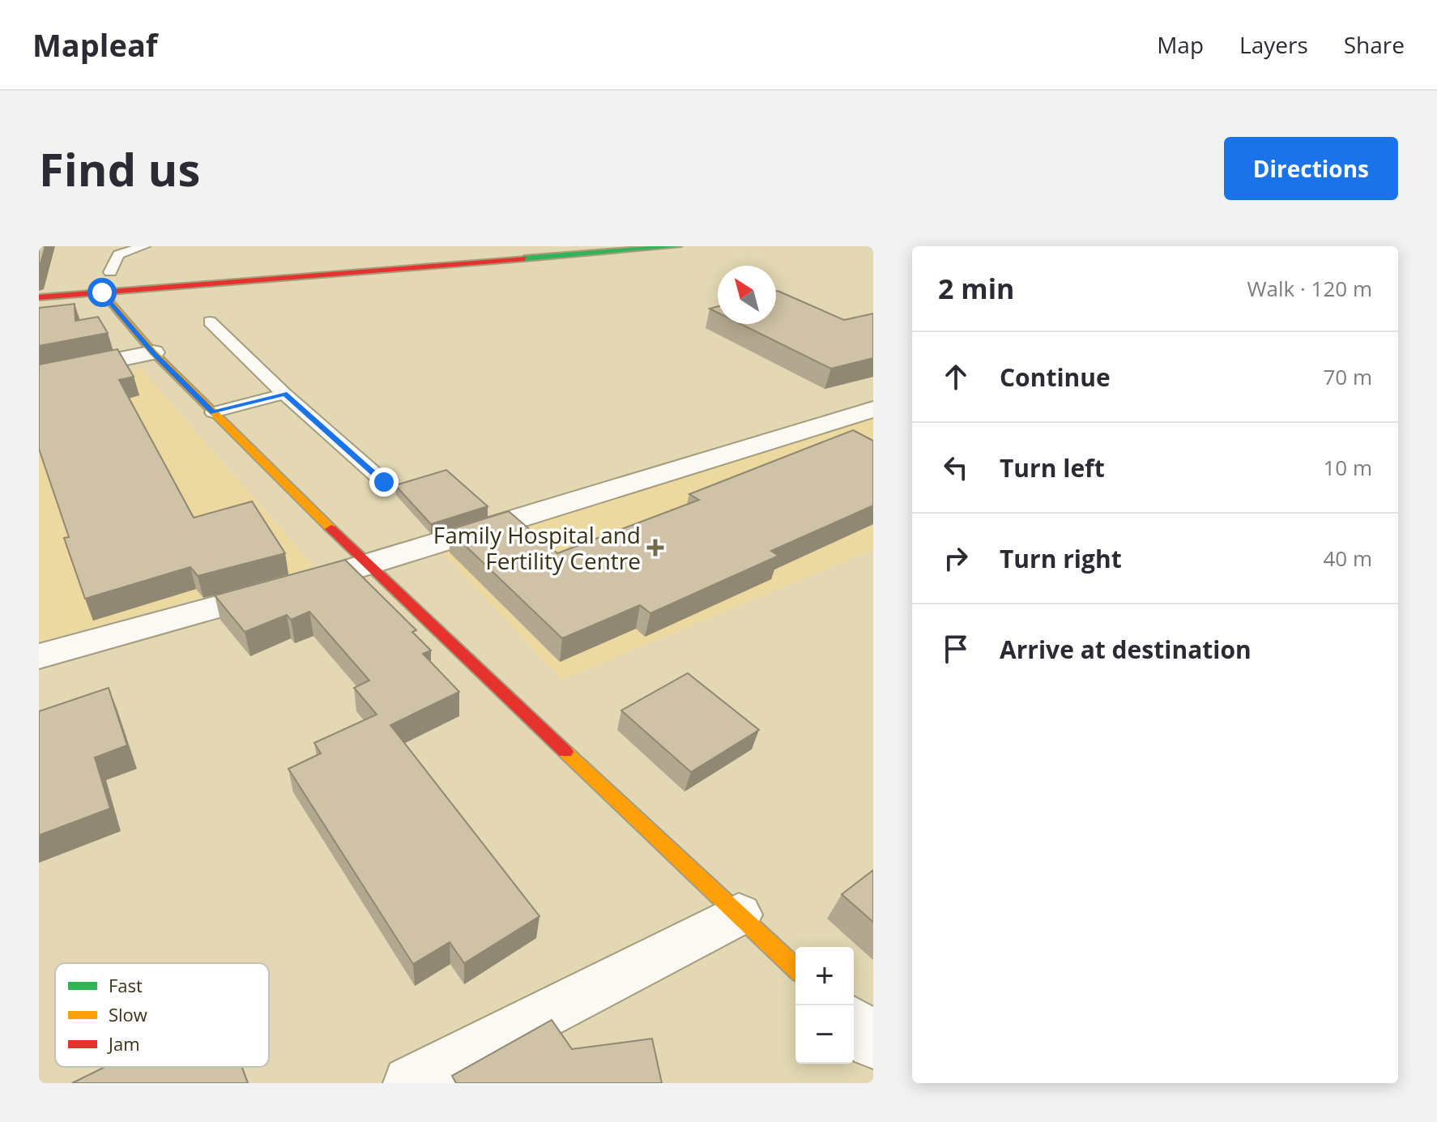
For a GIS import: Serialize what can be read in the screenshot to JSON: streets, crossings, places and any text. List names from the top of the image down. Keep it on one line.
{"places":{"health":["Family Hospital and Fertility Centre"]},"legend":["Fast","Slow","Jam"],"north":"top left","page":{"header":"Mapleaf","nav":["Map","Layers","Share"],"buttons":"Directions","title":"Find us","heading":["2 min","Walk · 120 m"],"list":[["Continue","70 m"],["Turn left","10 m"],["Turn right","40 m"],"Arrive at destination"],"map_buttons":["+","−"]}}
